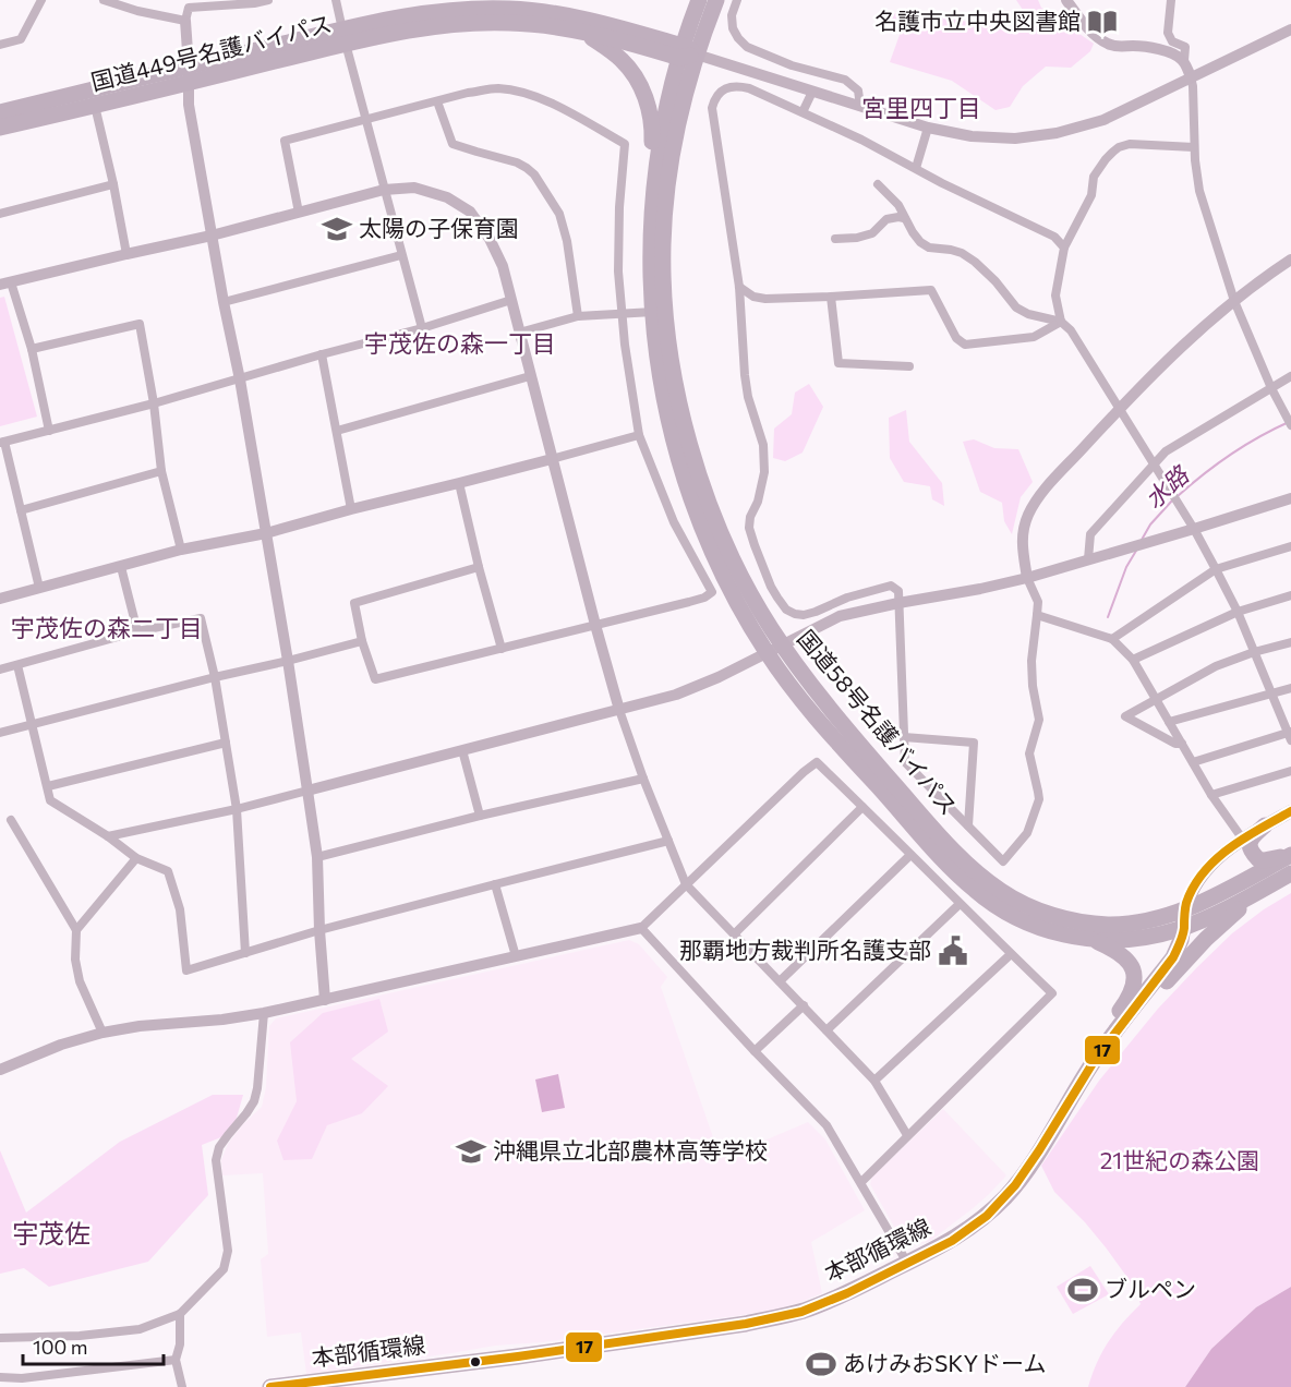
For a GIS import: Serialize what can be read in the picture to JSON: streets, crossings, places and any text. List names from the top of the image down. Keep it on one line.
{"streets":{"highway":["国道449号名護バイパス","国道58号名護バイパス","本部循環線"]},"crossings":[["国道449号名護バイパス","国道58号名護バイパス"],["国道58号名護バイパス","本部循環線"]],"districts":["宮里四丁目","宇茂佐の森一丁目","宇茂佐の森二丁目","宇茂佐"],"water":["水路"],"parks":["21世紀の森公園"],"places":{"library":["名護市立中央図書館"],"school or university":["太陽の子保育園","沖縄県立北部農林高等学校"],"public building":["那覇地方裁判所名護支部"],"sports":["ブルペン","あけみおSKYドーム"]},"lines":["transit line 17"],"scale_bar":"100 m"}
